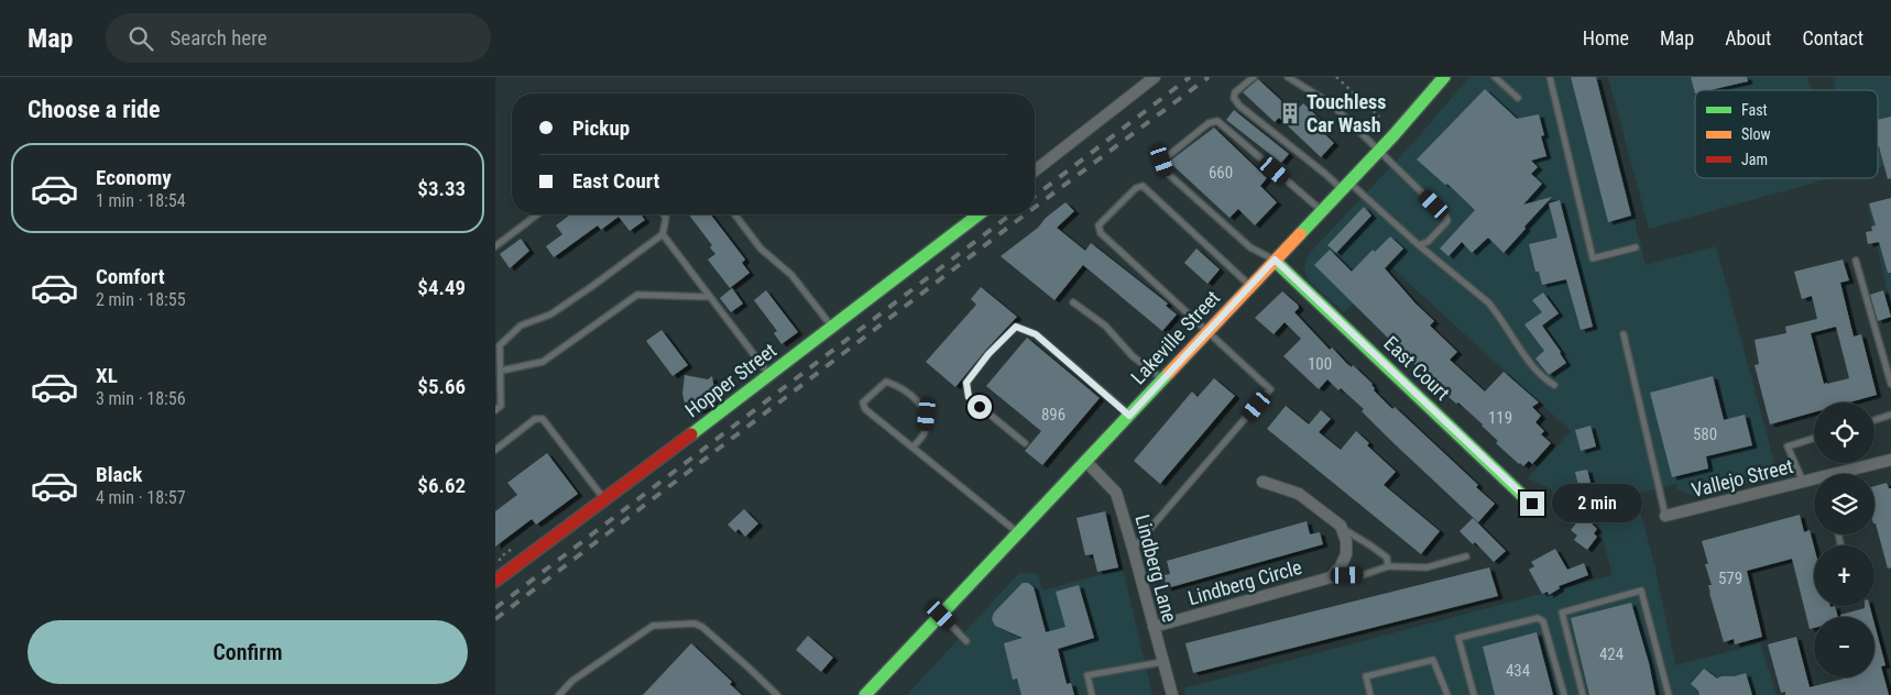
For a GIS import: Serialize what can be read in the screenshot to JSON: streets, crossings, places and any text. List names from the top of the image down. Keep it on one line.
{"streets":{"street":["Lakeville Street","East Court","Hopper Street","Vallejo Street","Lindberg Lane","Lindberg Circle"]},"crossings":[["Lakeville Street","East Court"],["Lakeville Street","Lindberg Lane"],["Lindberg Lane","Lindberg Circle"]],"places":{"building":["Touchless Car Wash"]},"house_numbers":["660","100","896","119","580","579","424","434"],"legend":["Fast","Slow","Jam"],"page":{"header":"Map","search":"Search here","nav":["Home","Map","About","Contact"],"heading":"Choose a ride","banner":["Pickup","East Court"],"list":[{"name":"Economy","note":"1 min · 18:54","value":"$3.33"},{"name":"Comfort","note":"2 min · 18:55","value":"$4.49"},{"name":"XL","note":"3 min · 18:56","value":"$5.66"},{"name":"Black","note":"4 min · 18:57","value":"$6.62"}],"map_buttons":["+","−"],"bubble":"2 min","buttons":"Confirm"}}
